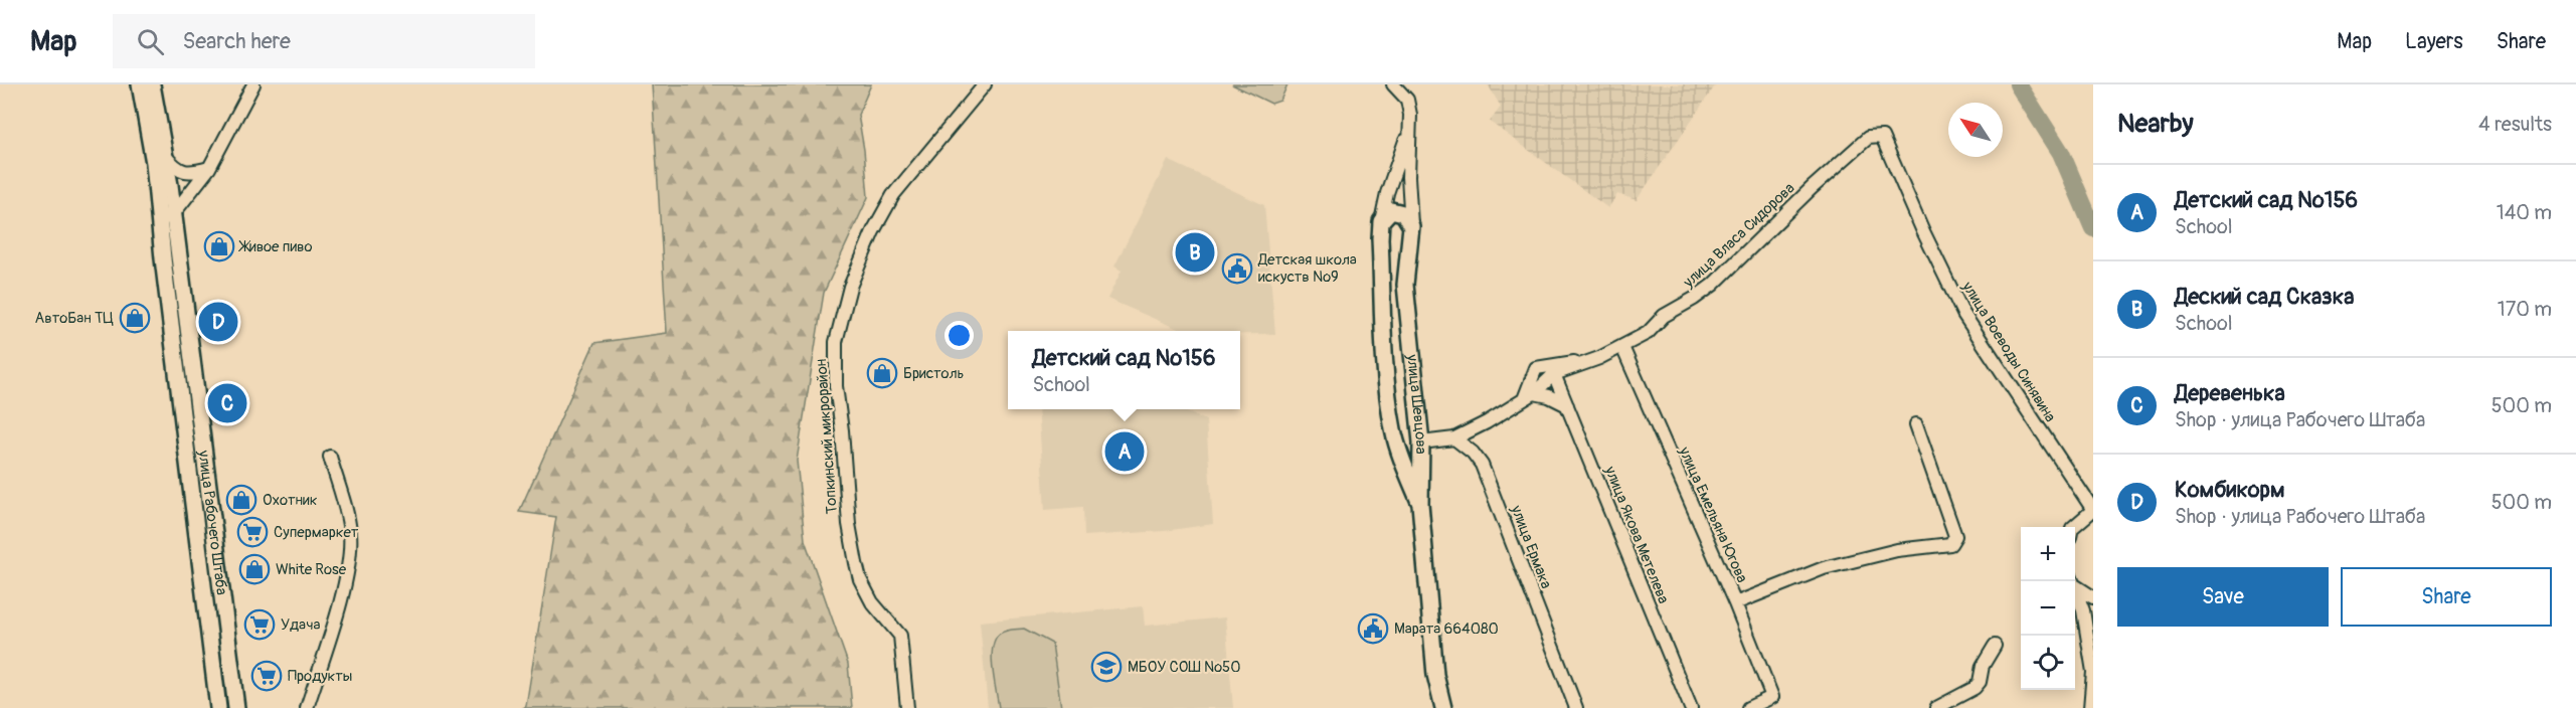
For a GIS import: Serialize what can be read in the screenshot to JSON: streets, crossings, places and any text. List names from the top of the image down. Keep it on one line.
{"streets":{"main road":["улица Шевцова","улица Рабочего Штаба"],"street":["улица Власа Сидорова","улица Воеводы Синявина","Топкинский микрорайон","улица Емельяна Югова","улица Якова Метелева","улица Ермака"]},"crossings":[["улица Власа Сидорова","улица Воеводы Синявина"],["улица Власа Сидорова","улица Емельяна Югова"],["улица Власа Сидорова","улица Якова Метелева"],["улица Власа Сидорова","улица Ермака"]],"places":{"shop":["Живое пиво","АвтоБан ТЦ","Бристоль","Охотник","White Rose"],"public building":["Детская школа искуств №9","Марата 664080"],"supermarket":["Супермаркет","Удача","Продукты"],"school or university":["МБОУ СОШ №50"]},"north":"top left","page":{"header":"Map","search":"Search here","nav":["Map","Layers","Share"],"heading":["Nearby","4 results"],"list":[{"mark":"A","name":"Детский сад №156","note":"School","value":"140 m"},{"mark":"B","name":"Деский сад Сказка","note":"School","value":"170 m"},{"mark":"C","name":"Деревенька","note":"Shop · улица Рабочего Штаба","value":"500 m"},{"mark":"D","name":"Комбикорм","note":"Shop · улица Рабочего Штаба","value":"500 m"}],"pins":["B","D","C","A"],"popup":["Детский сад №156","School"],"map_buttons":["+","−"],"buttons":["Save","Share"]}}
